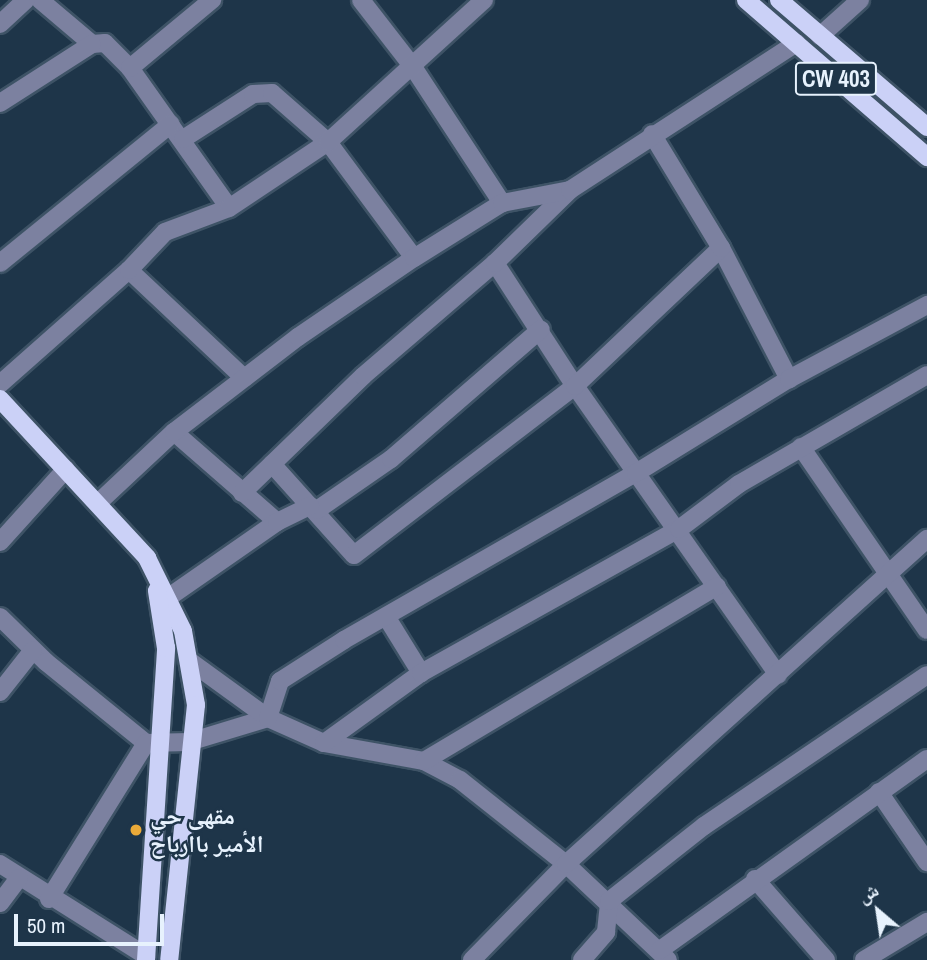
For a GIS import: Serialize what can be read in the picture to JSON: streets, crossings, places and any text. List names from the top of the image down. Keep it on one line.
{"streets":{"main road":["CW 403"]},"places":["مقهى حي الأمير باارباح"],"scale_bar":"50 m","north":"top left"}
